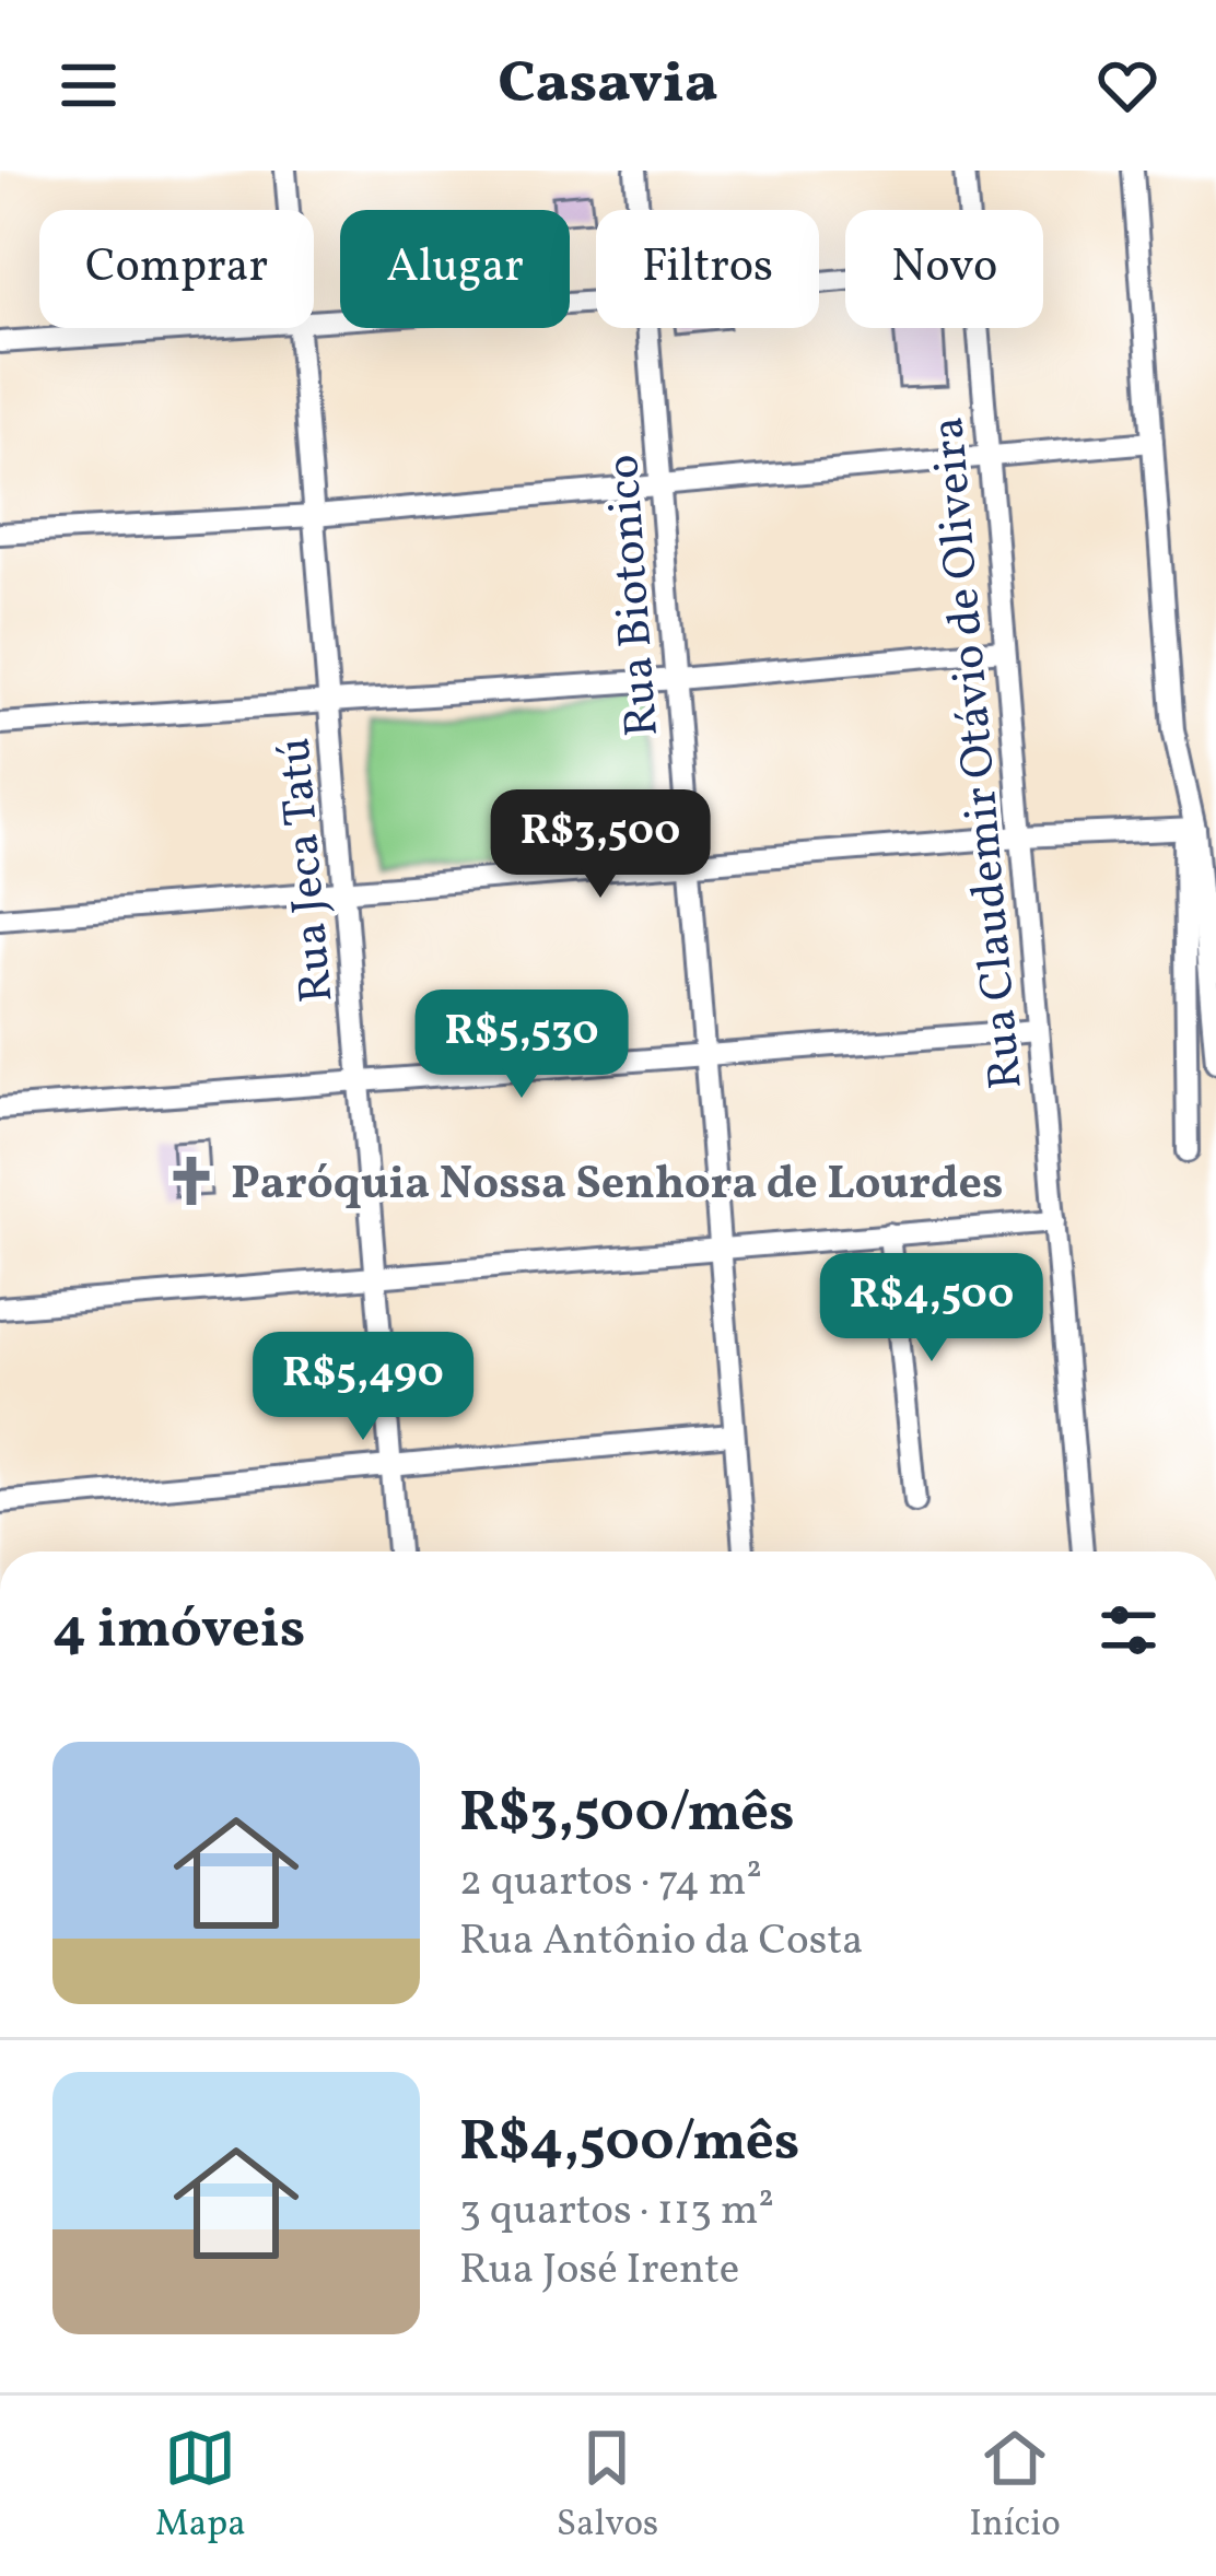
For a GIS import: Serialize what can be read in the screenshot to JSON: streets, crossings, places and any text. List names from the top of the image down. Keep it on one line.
{"streets":{"street":["Rua Biotonico","Rua Claudemir Otávio de Oliveira","Rua Jeca Tatú"]},"places":{"church":["Paróquia Nossa Senhora de Lourdes"]},"page":{"header":"Casavia","chip":["Comprar","Alugar","Filtros","Novo"],"price":["R$3,500","R$5,530","R$4,500","R$5,490"],"heading":"4 imóveis","list":[{"name":"R$3,500/mês","note":"2 quartos · 74 m² · Rua Antônio da Costa"},{"name":"R$4,500/mês","note":"3 quartos · 113 m² · Rua José Irente"}],"tabs":["Mapa","Salvos","Início"]}}
